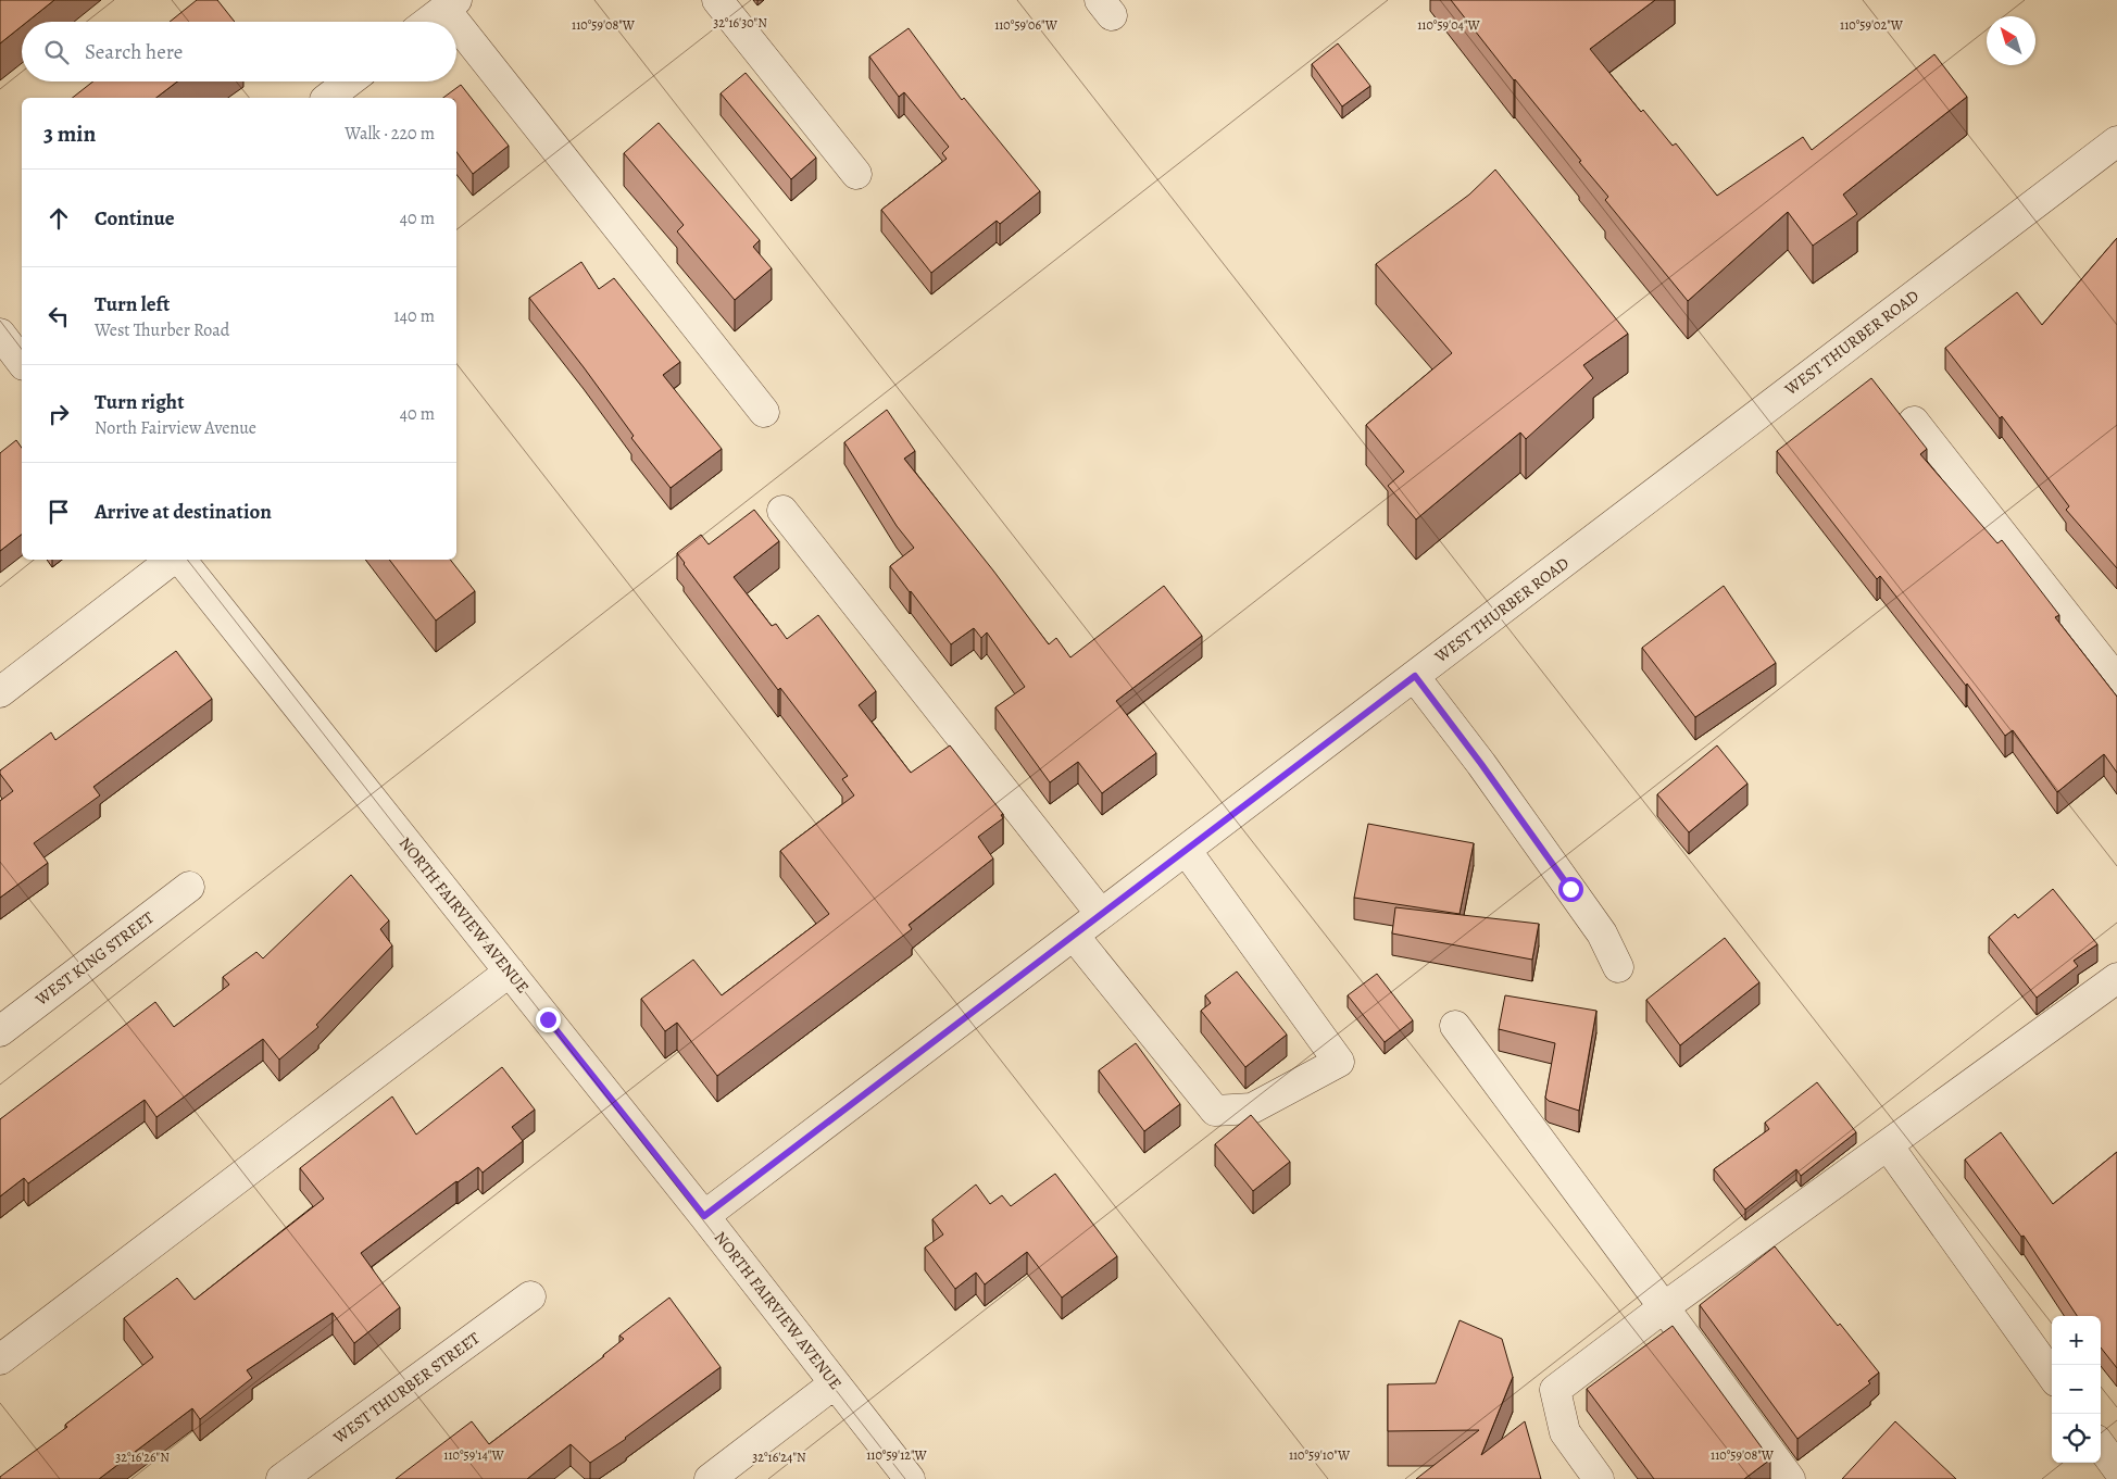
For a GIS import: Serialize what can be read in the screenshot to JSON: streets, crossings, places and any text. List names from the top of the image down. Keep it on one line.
{"streets":{"street":["WEST THURBER ROAD","NORTH FAIRVIEW AVENUE","WEST KING STREET","WEST THURBER STREET"]},"crossings":[["WEST THURBER ROAD","NORTH FAIRVIEW AVENUE"]],"north":"top left","page":{"search":"Search here","heading":["3 min","Walk · 220 m"],"list":[["Continue","40 m"],["Turn left","West Thurber Road","140 m"],["Turn right","North Fairview Avenue","40 m"],"Arrive at destination"],"map_buttons":["+","−"]},"coordinates":["32°16'30\"N","110°59'08\"W","110°59'06\"W","110°59'04\"W","110°59'02\"W","110°59'14\"W","110°59'12\"W","110°59'10\"W","32°16'26\"N","32°16'24\"N"]}
